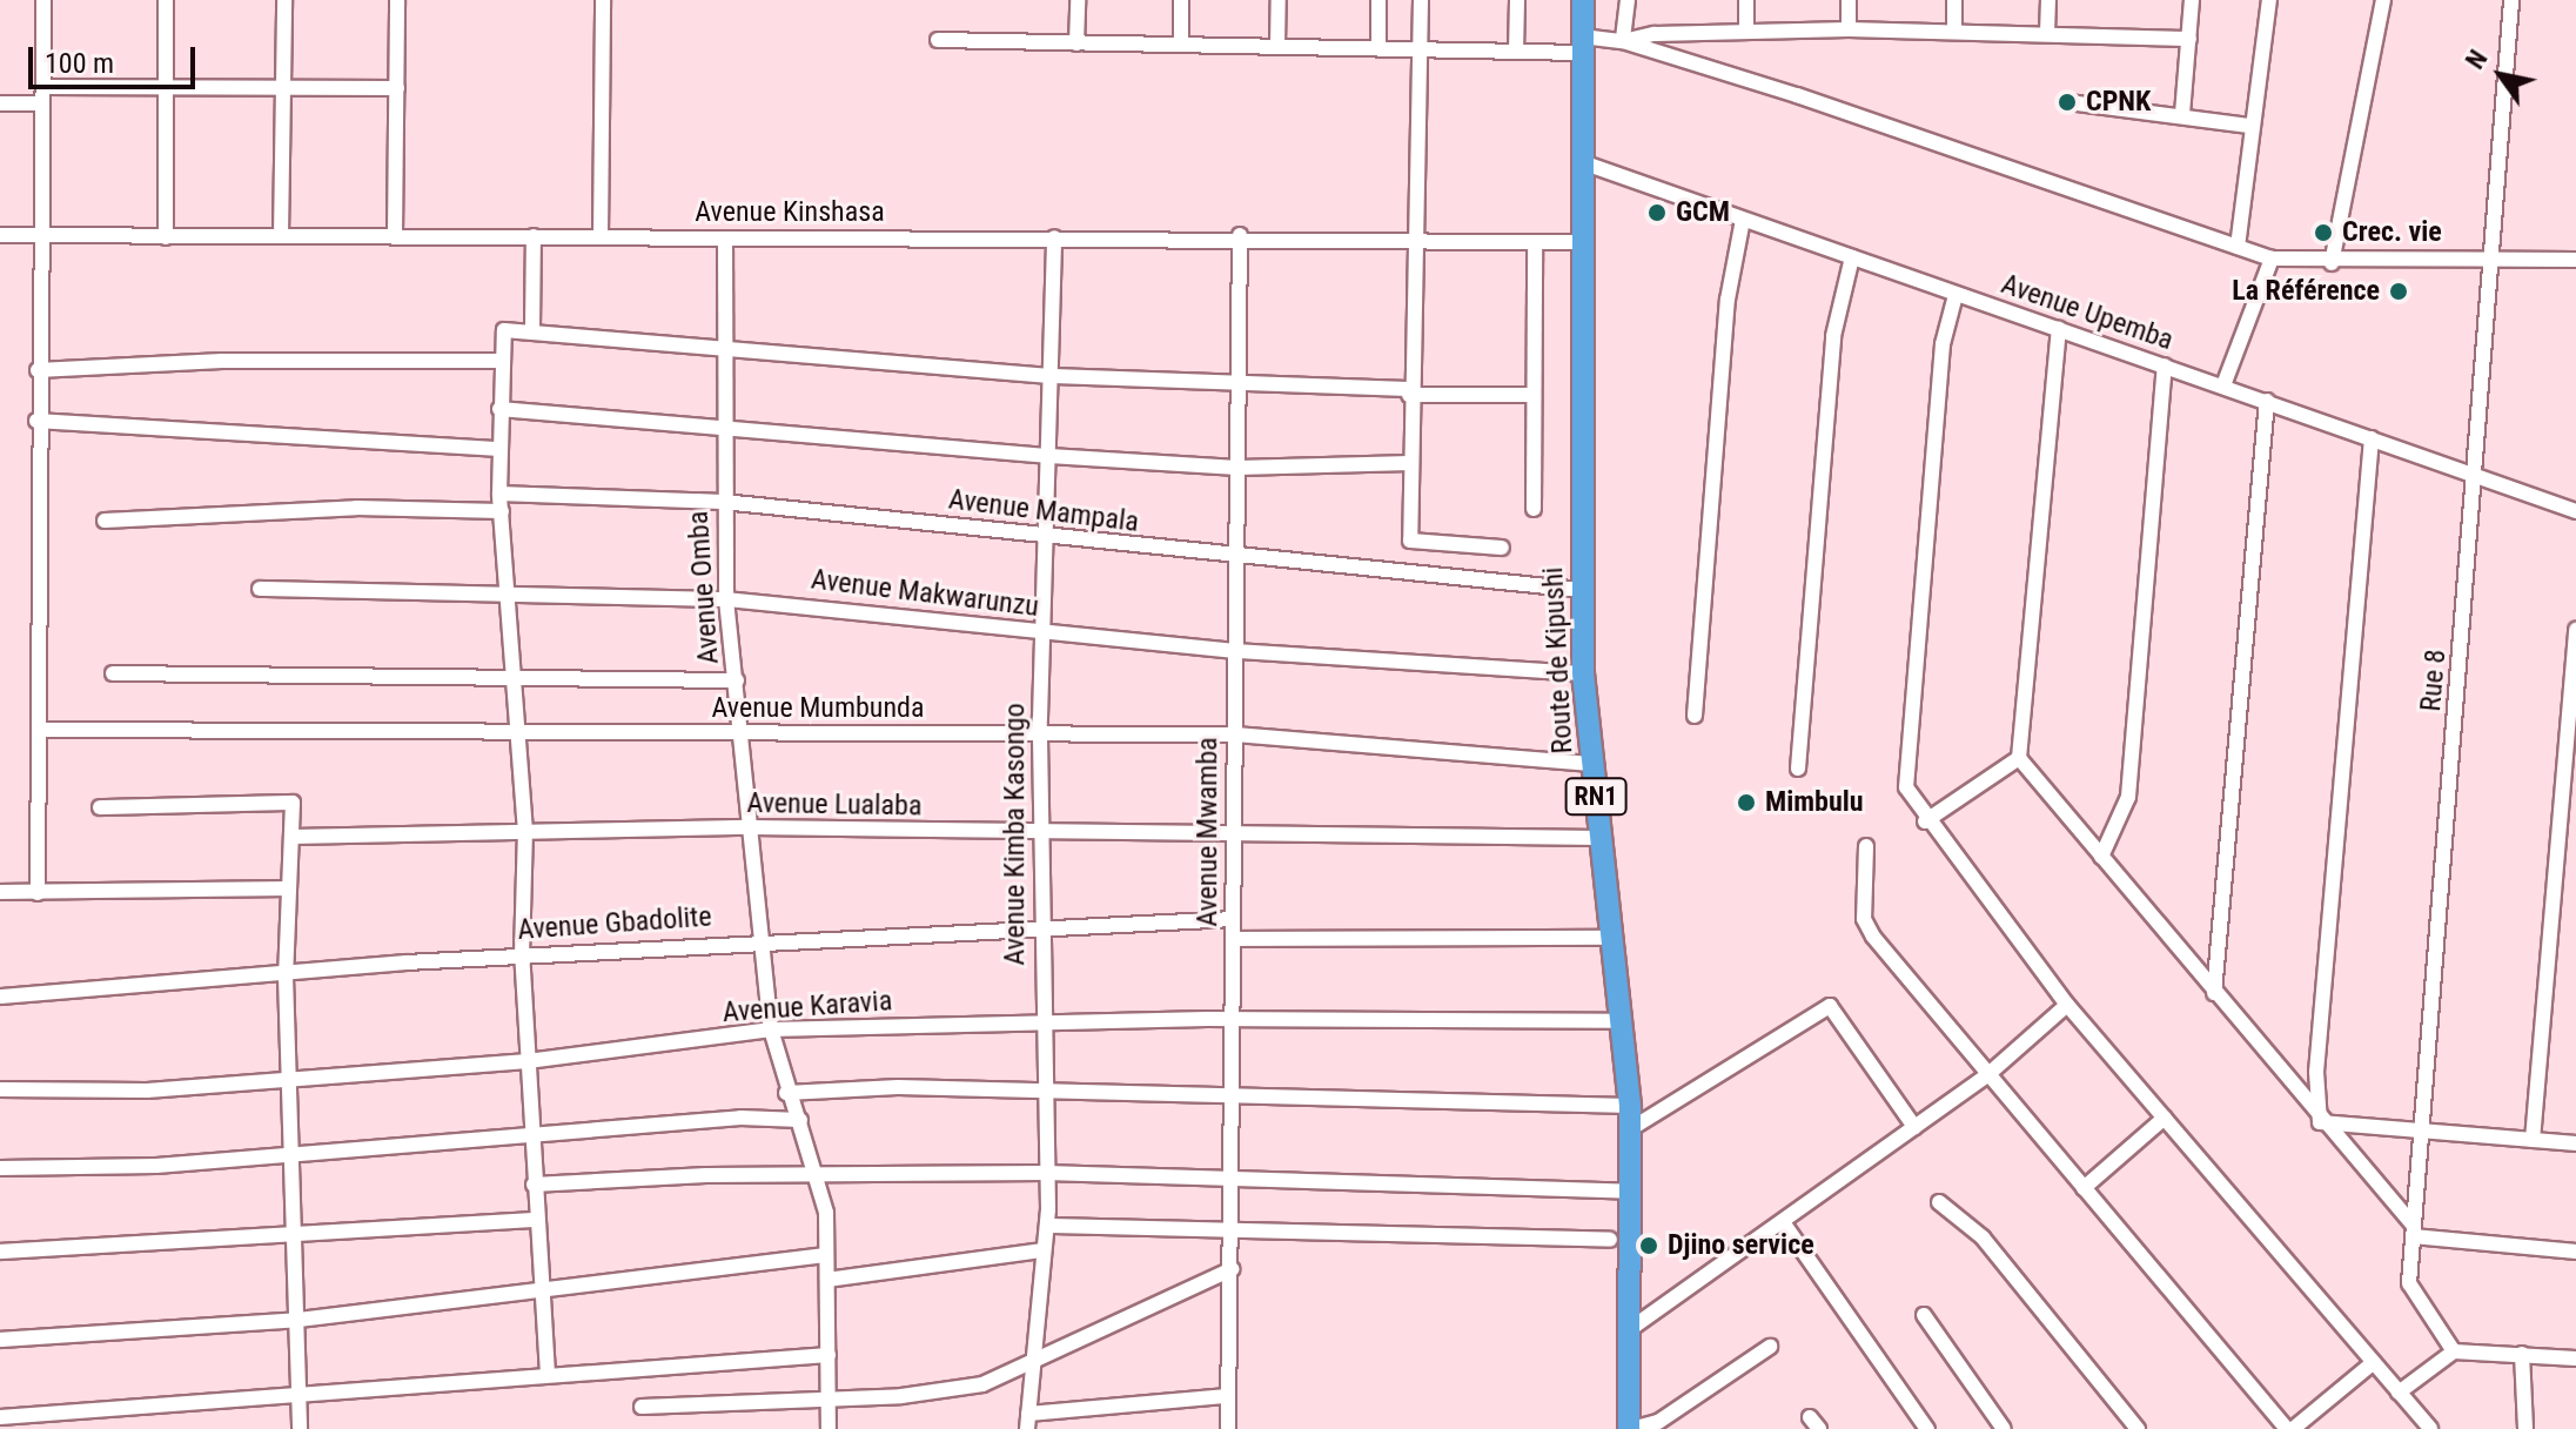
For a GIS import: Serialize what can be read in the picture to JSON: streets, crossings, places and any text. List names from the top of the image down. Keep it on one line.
{"streets":{"highway":["Route de Kipushi","RN1"],"street":["Avenue Kinshasa","Avenue Upemba","Avenue Mampala","Avenue Omba","Avenue Makwarunzu","Rue 8","Avenue Mumbunda","Avenue Lualaba","Avenue Mwamba","Avenue Kimba Kasongo","Avenue Gbadolite","Avenue Karavia"]},"crossings":[["Avenue Kinshasa","Avenue Omba"],["Avenue Kinshasa","Route de Kipushi"],["Avenue Kinshasa","Avenue Mwamba"],["Avenue Kinshasa","Avenue Kimba Kasongo"],["Avenue Upemba","Route de Kipushi"],["Avenue Upemba","Rue 8"],["Avenue Mampala","Avenue Omba"],["Avenue Mampala","Route de Kipushi"],["Avenue Mampala","Avenue Mwamba"],["Avenue Mampala","Avenue Kimba Kasongo"],["Avenue Omba","Avenue Makwarunzu"],["Avenue Omba","Avenue Mumbunda"],["Avenue Omba","Avenue Lualaba"],["Avenue Omba","Avenue Gbadolite"],["Avenue Omba","Avenue Karavia"],["Avenue Makwarunzu","Route de Kipushi"],["Avenue Makwarunzu","Avenue Mwamba"],["Avenue Makwarunzu","Avenue Kimba Kasongo"],["Route de Kipushi","Avenue Mumbunda"],["Route de Kipushi","Avenue Lualaba"],["Route de Kipushi","Avenue Karavia"],["Avenue Mumbunda","Avenue Mwamba"],["Avenue Mumbunda","Avenue Kimba Kasongo"],["Avenue Lualaba","Avenue Mwamba"],["Avenue Lualaba","Avenue Kimba Kasongo"],["Avenue Mwamba","Avenue Gbadolite"],["Avenue Mwamba","Avenue Karavia"],["Avenue Kimba Kasongo","Avenue Gbadolite"],["Avenue Kimba Kasongo","Avenue Karavia"]],"places":["CPNK","GCM","Crec. vie","La Référence","Mimbulu","Djino service"],"scale_bar":"100 m","north":"top left"}
